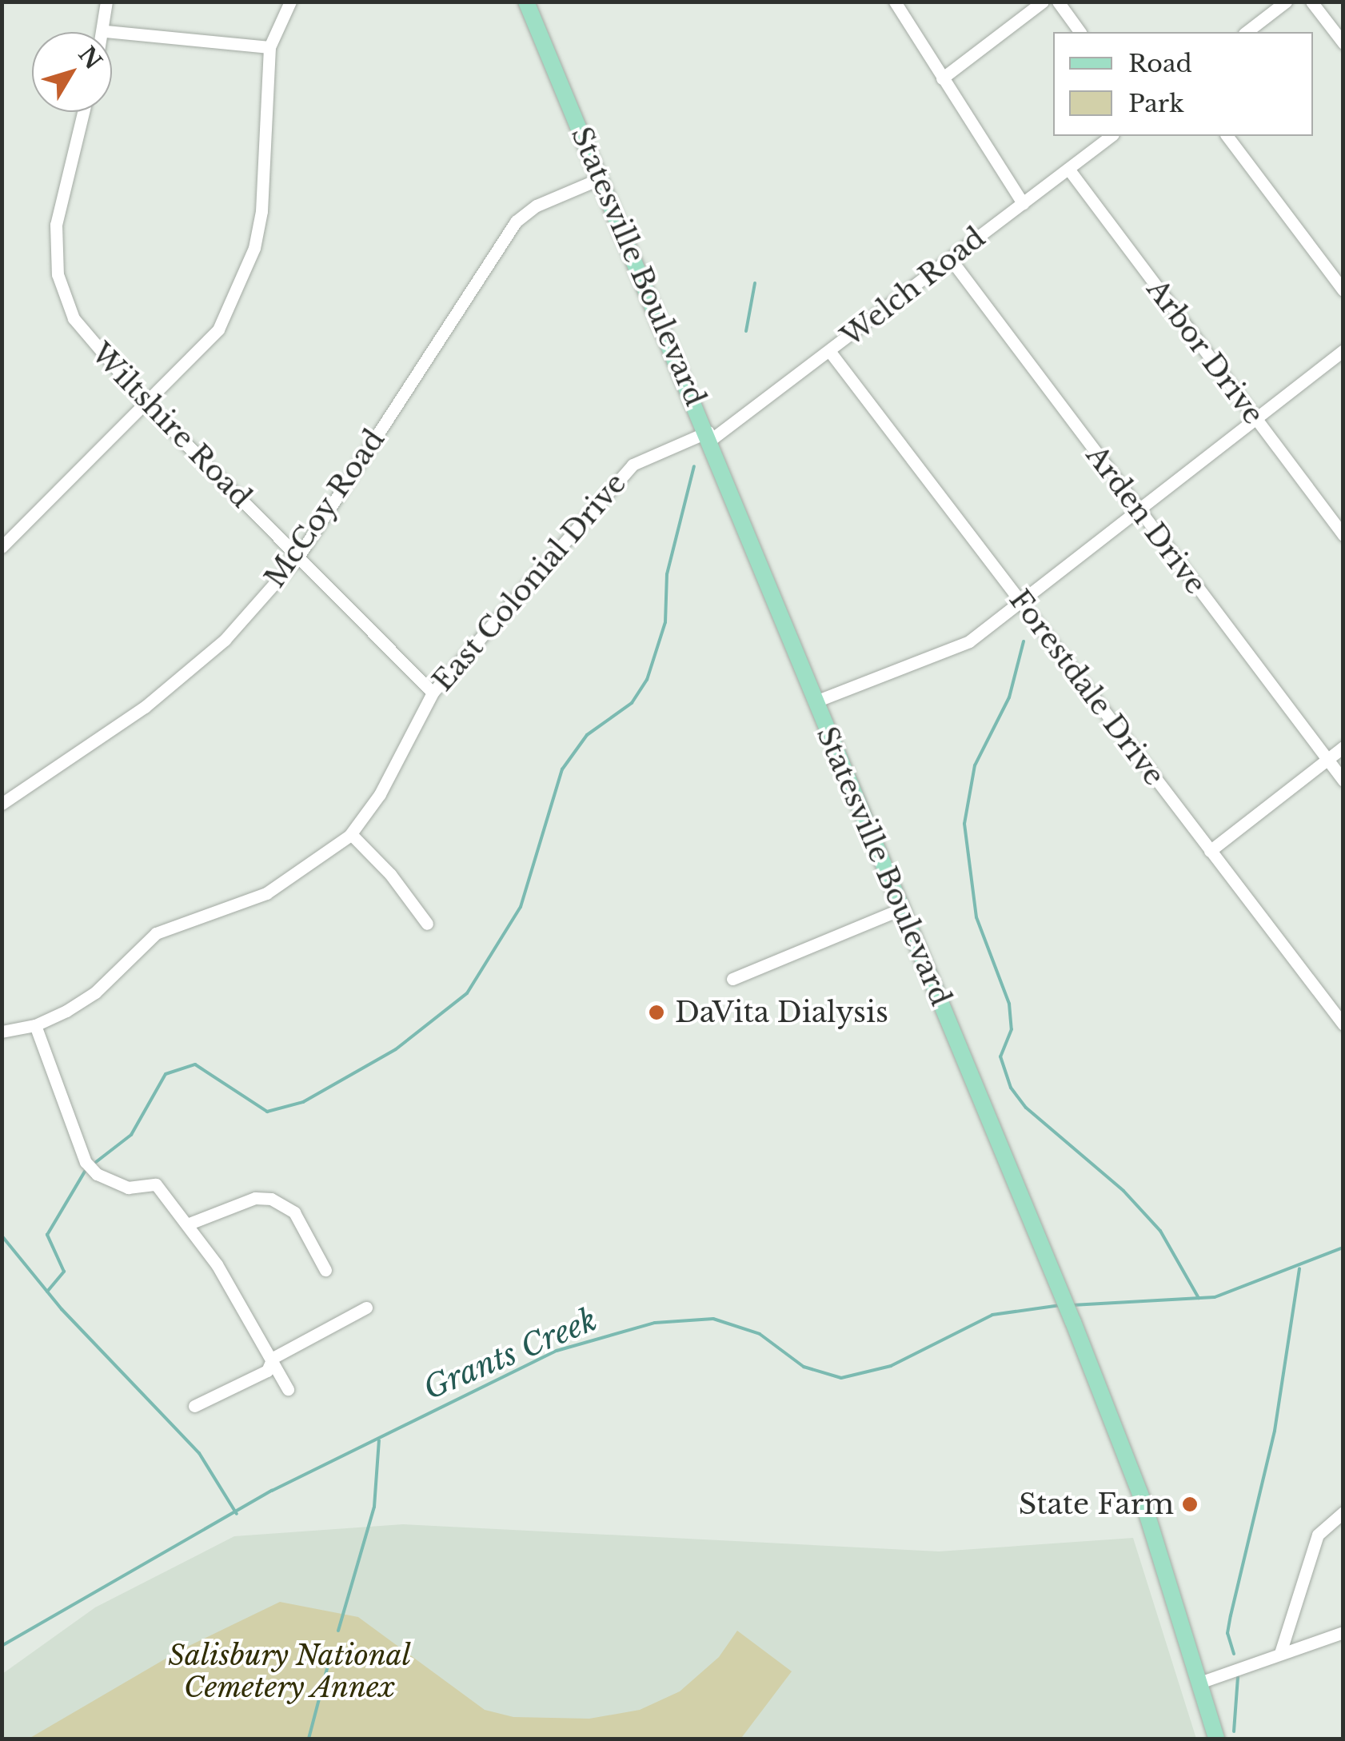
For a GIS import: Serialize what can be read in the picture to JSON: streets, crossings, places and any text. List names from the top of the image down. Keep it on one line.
{"streets":{"main road":["Statesville Boulevard"],"street":["Welch Road","Arbor Drive","Wiltshire Road","McCoy Road","Arden Drive","East Colonial Drive","Forestdale Drive"]},"crossings":[["Statesville Boulevard","Welch Road"],["Statesville Boulevard","McCoy Road"],["Statesville Boulevard","East Colonial Drive"],["Welch Road","Arbor Drive"],["Welch Road","Arden Drive"],["Welch Road","East Colonial Drive"],["Welch Road","Forestdale Drive"],["Wiltshire Road","McCoy Road"],["Wiltshire Road","East Colonial Drive"]],"water":["Grants Creek"],"parks":["Salisbury National Cemetery Annex"],"places":["DaVita Dialysis","State Farm"],"legend":["Road","Park"],"north":"top right"}
